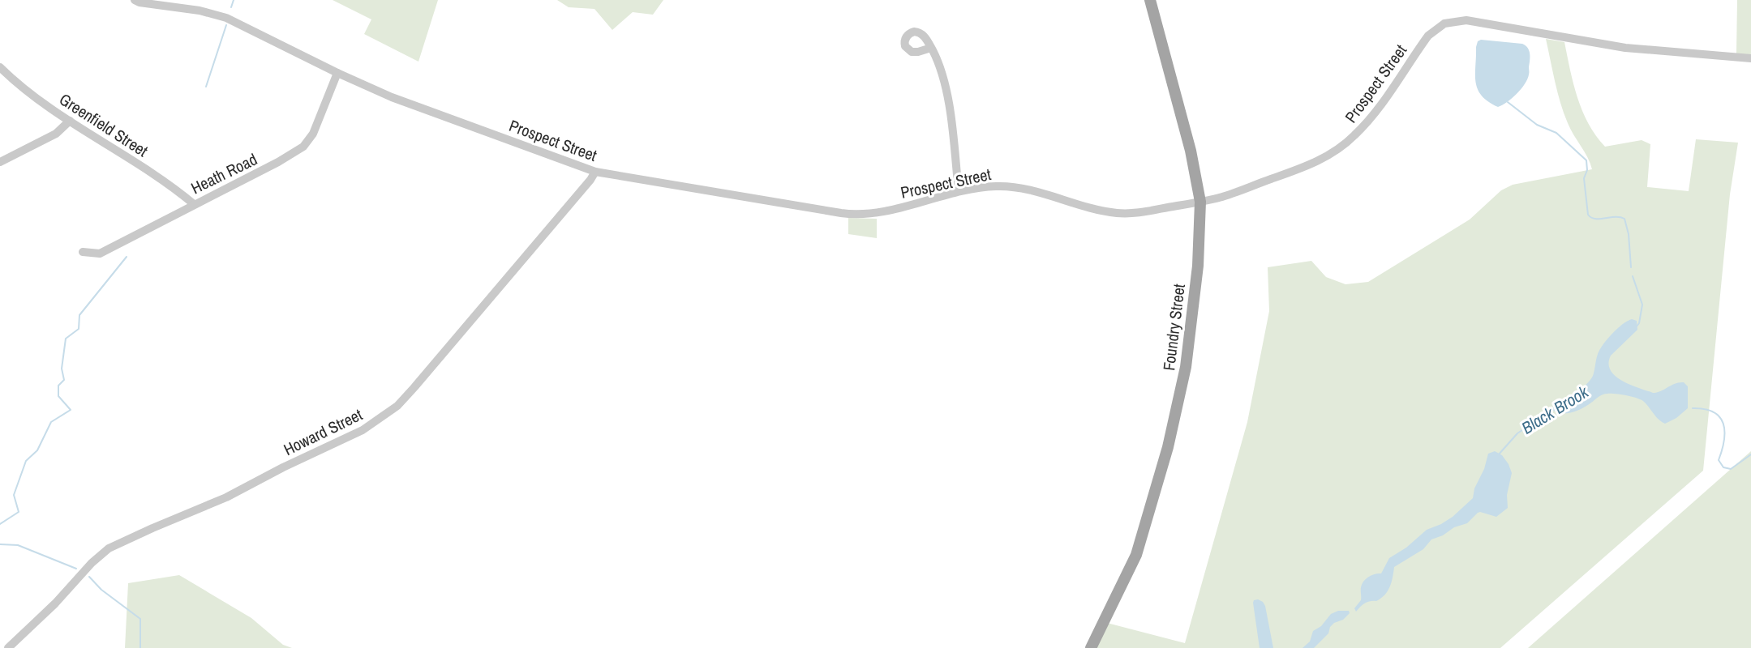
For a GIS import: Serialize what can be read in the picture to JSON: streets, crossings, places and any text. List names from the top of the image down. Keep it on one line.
{"streets":{"main road":["Foundry Street"],"street":["Prospect Street","Greenfield Street","Heath Road","Howard Street"]},"crossings":[["Prospect Street","Heath Road"],["Prospect Street","Foundry Street"],["Prospect Street","Howard Street"],["Greenfield Street","Heath Road"]],"water":["Black Brook"]}
